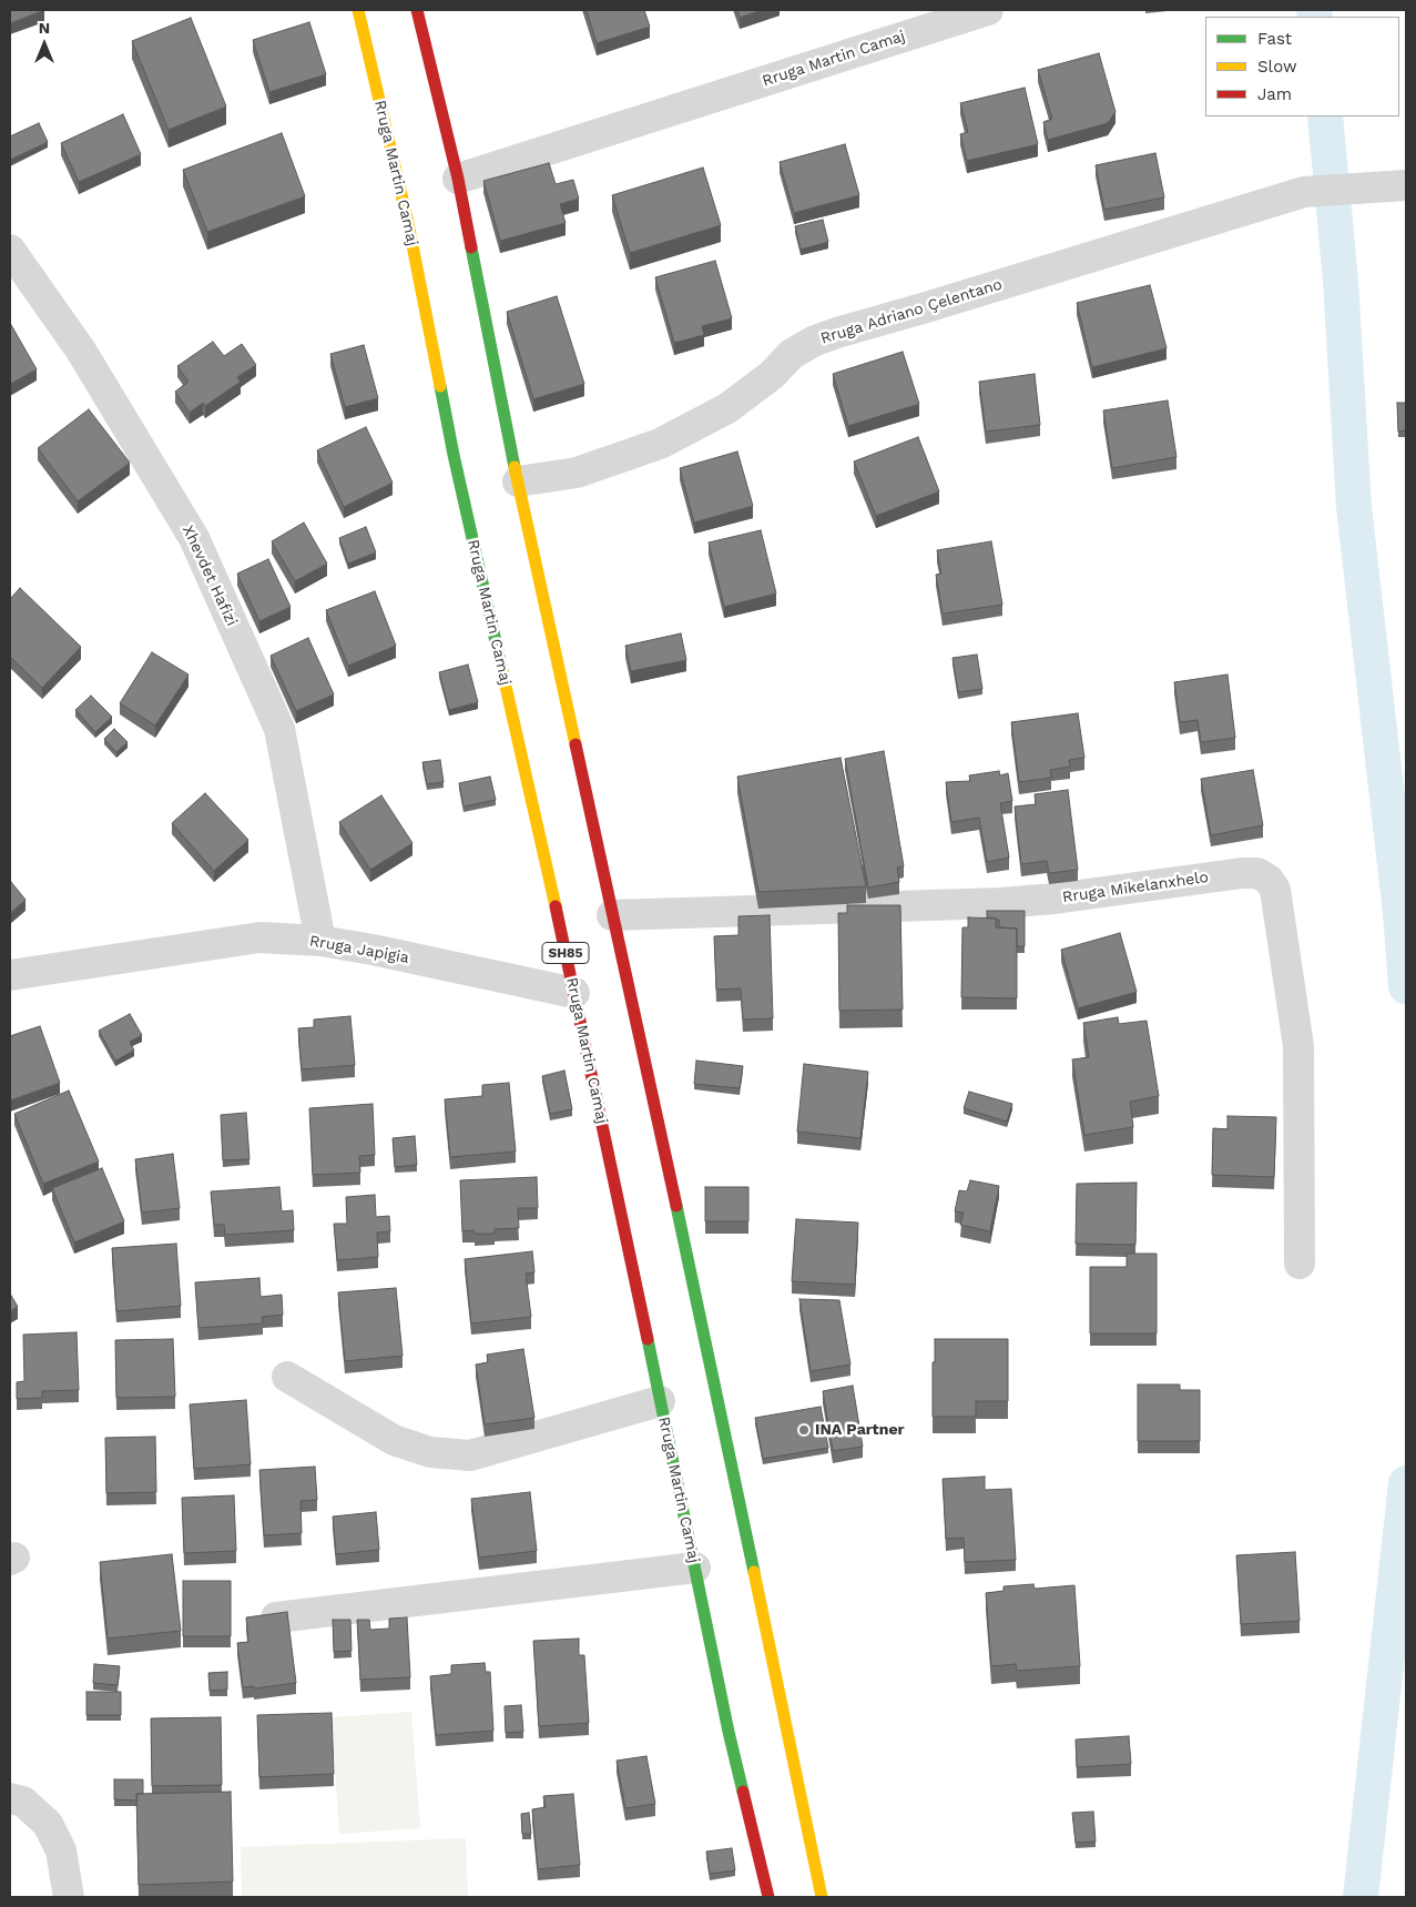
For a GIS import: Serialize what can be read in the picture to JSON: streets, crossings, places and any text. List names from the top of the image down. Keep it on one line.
{"streets":{"highway":["Rruga Martin Camaj","SH85"],"street":["Rruga Adriano Çelentano","Xhevdet Hafizi","Rruga Mikelanxhelo","Rruga Japigia"]},"crossings":[["Rruga Martin Camaj","Rruga Japigia"],["Xhevdet Hafizi","Rruga Japigia"]],"places":["INA Partner"],"legend":["Fast","Slow","Jam"],"north":"top"}
